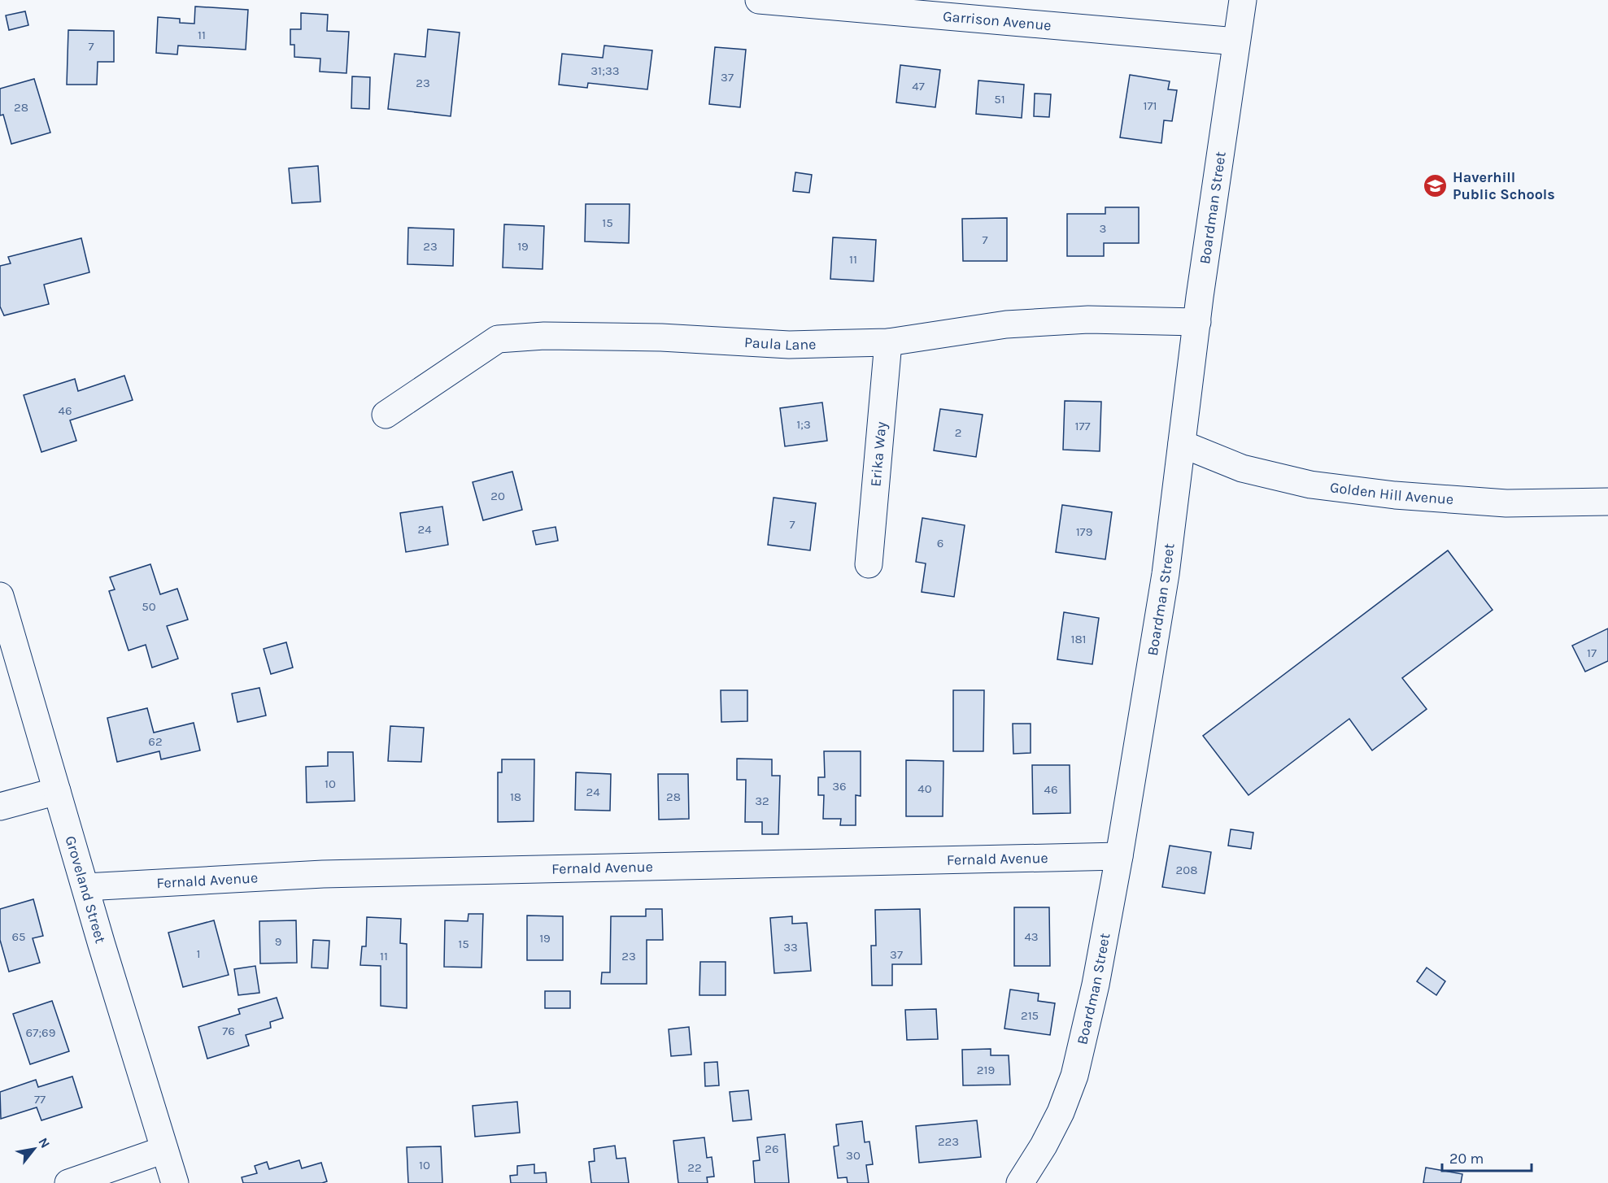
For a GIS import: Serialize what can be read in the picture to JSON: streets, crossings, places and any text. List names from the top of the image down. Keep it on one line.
{"streets":{"street":["Garrison Avenue","Boardman Street","Paula Lane","Erika Way","Golden Hill Avenue","Fernald Avenue","Groveland Street"]},"crossings":[["Garrison Avenue","Boardman Street"],["Boardman Street","Paula Lane"],["Boardman Street","Golden Hill Avenue"],["Boardman Street","Fernald Avenue"],["Paula Lane","Erika Way"],["Fernald Avenue","Groveland Street"]],"places":{"school or university":["Haverhill Public Schools"]},"house_numbers":["11","7","31;33","37","23","47","51","171","28","15","3","7","23","19","11","46","1;3","177","2","20","7","24","179","6","50","181","17","62","10","36","40","46","24","18","28","32","208","65","43","19","9","15","33","1","37","11","23","215","76","67;69","219","77","223","26","30","10","22"],"scale_bar":"20 m","north":"top right"}
